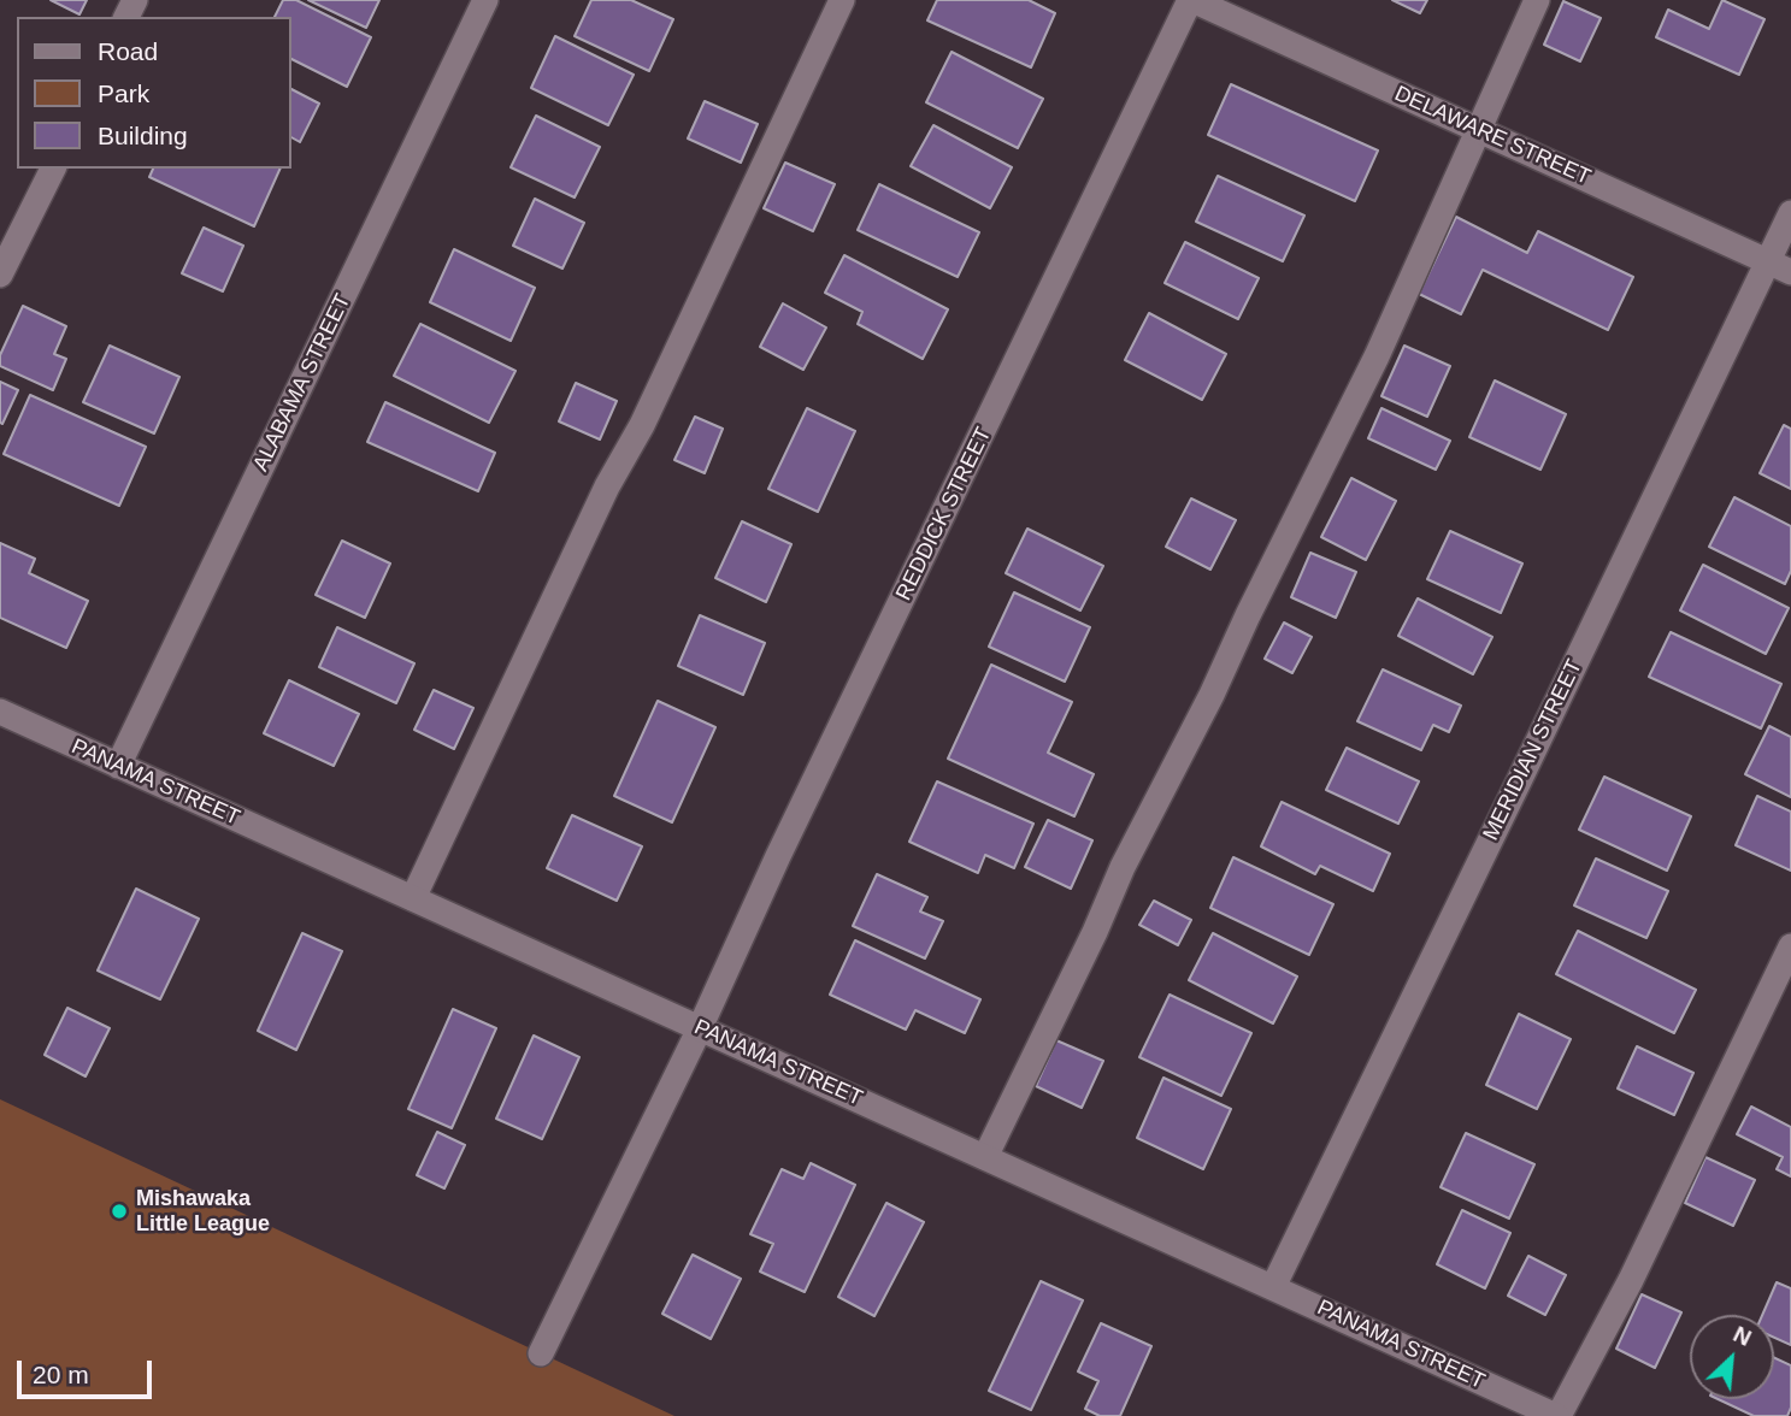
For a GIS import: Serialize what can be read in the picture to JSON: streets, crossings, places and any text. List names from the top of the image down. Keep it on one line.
{"streets":{"street":["DELAWARE STREET","ALABAMA STREET","REDDICK STREET","MERIDIAN STREET","PANAMA STREET"]},"crossings":[["DELAWARE STREET","REDDICK STREET"],["DELAWARE STREET","MERIDIAN STREET"],["ALABAMA STREET","PANAMA STREET"],["REDDICK STREET","PANAMA STREET"],["MERIDIAN STREET","PANAMA STREET"]],"places":["Mishawaka Little League"],"legend":["Road","Park","Building"],"scale_bar":"20 m","north":"top right"}
